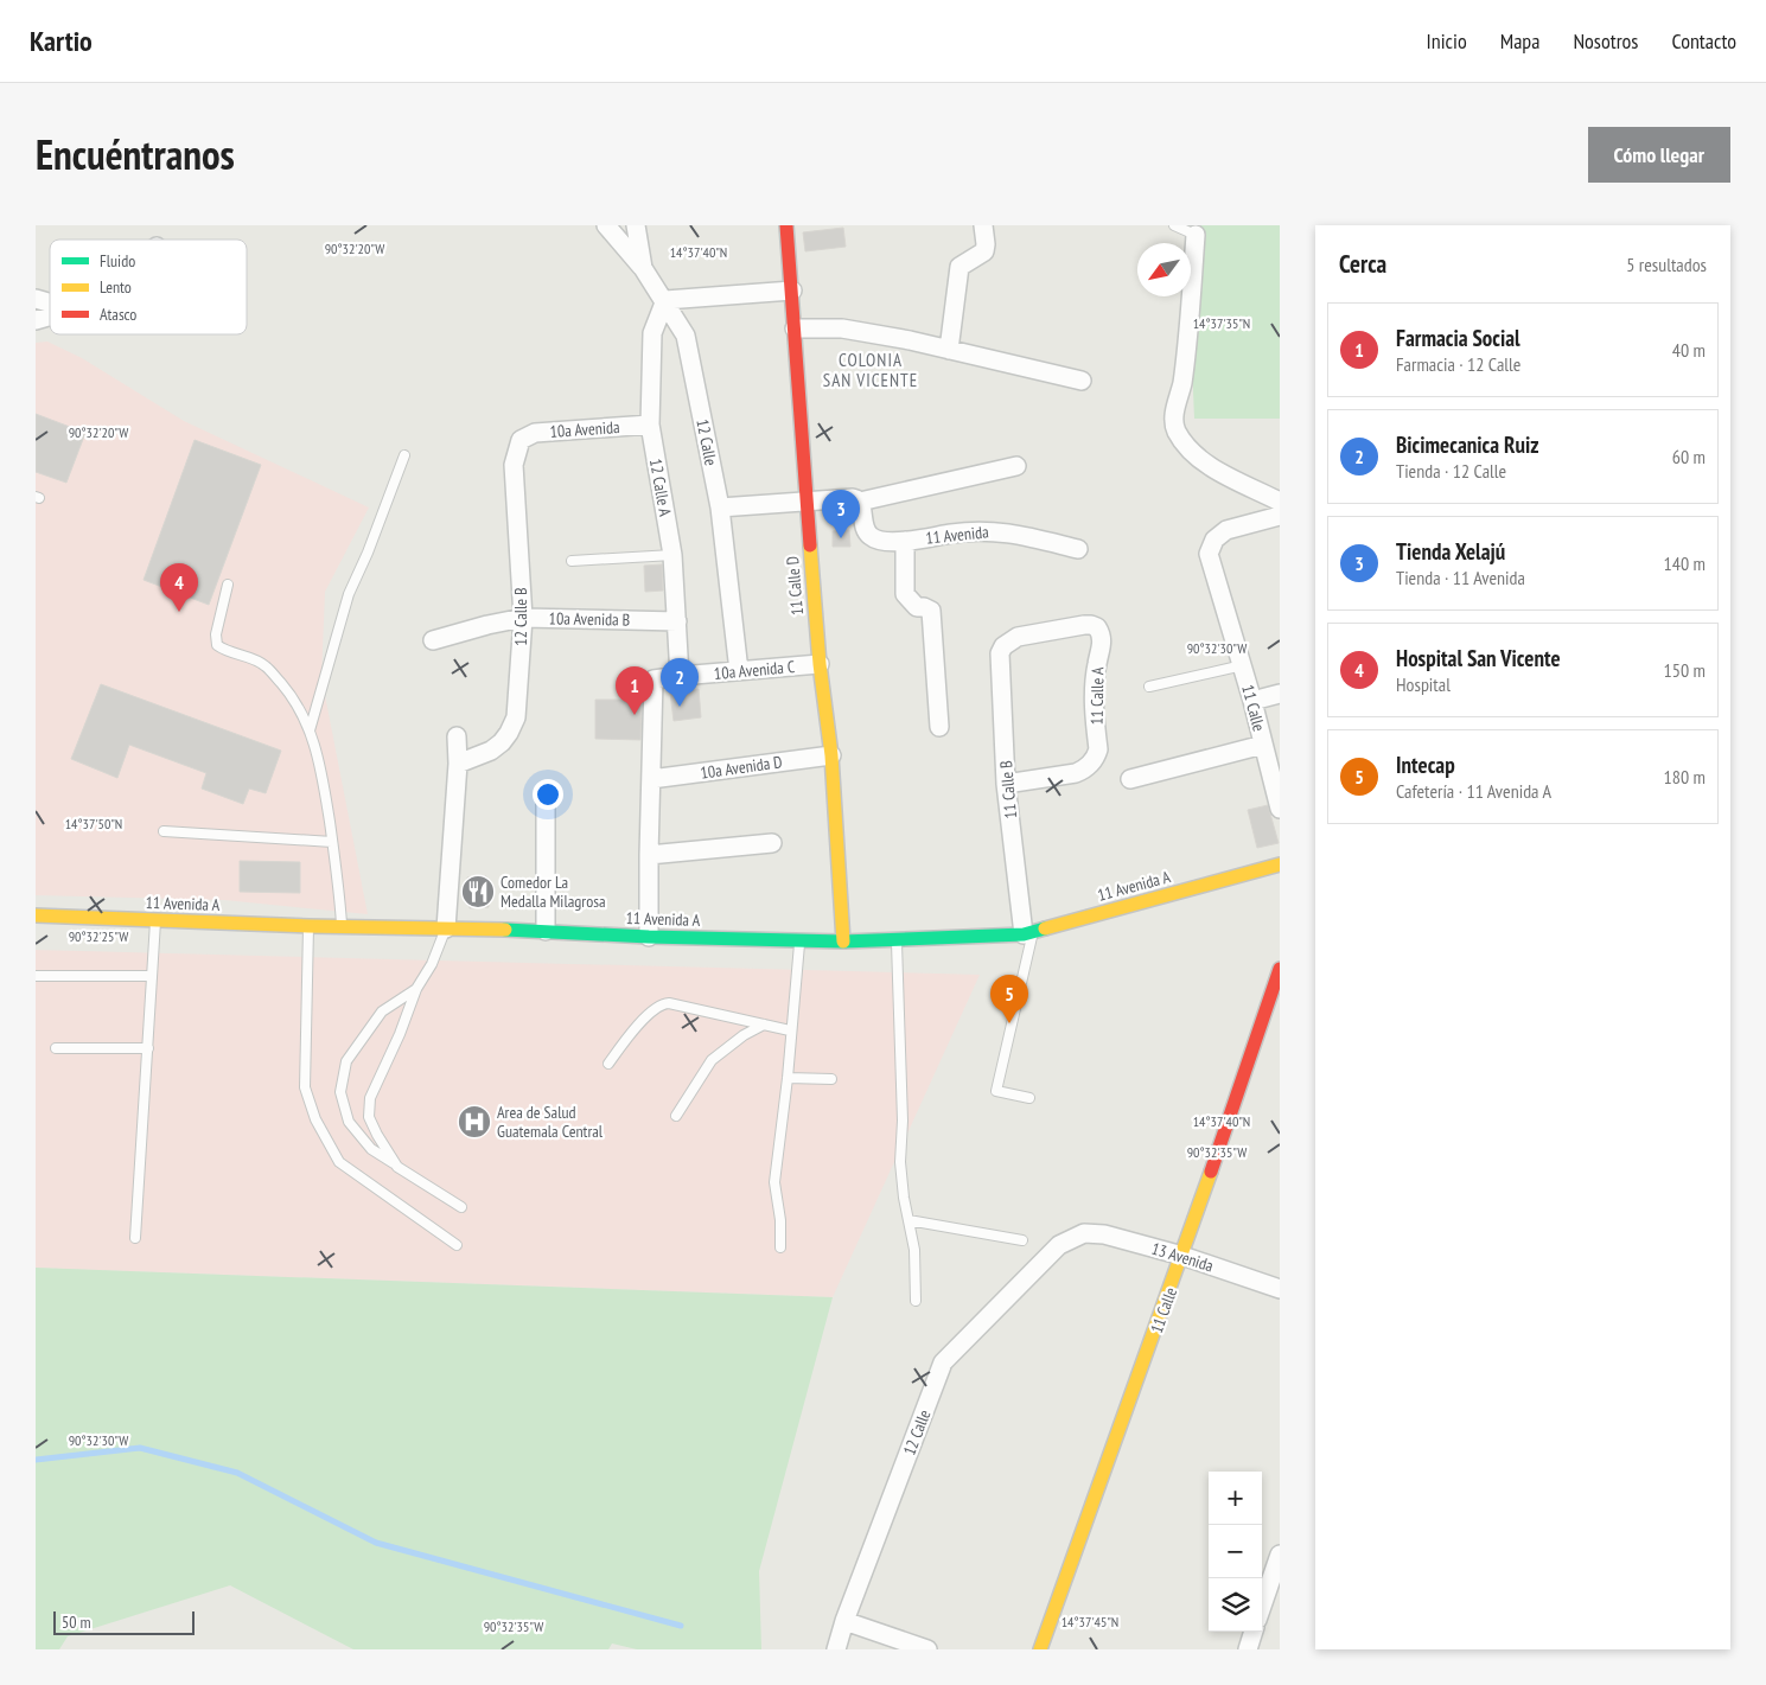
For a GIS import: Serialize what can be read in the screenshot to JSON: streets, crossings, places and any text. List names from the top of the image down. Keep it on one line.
{"streets":{"street":["10a Avenida","12 Calle","12 Calle A","11 Avenida","11 Calle D","12 Calle B","10a Avenida B","10a Avenida C","11 Calle A","11 Calle","10a Avenida D","11 Calle B","11 Avenida A","13 Avenida"]},"crossings":[["10a Avenida","12 Calle A"],["10a Avenida","12 Calle B"],["12 Calle","12 Calle A"],["12 Calle","10a Avenida C"],["12 Calle","13 Avenida"],["12 Calle A","10a Avenida B"],["12 Calle A","10a Avenida C"],["11 Calle D","10a Avenida C"],["11 Calle D","10a Avenida D"],["11 Calle D","11 Avenida A"],["12 Calle B","10a Avenida B"],["10a Avenida C","10a Avenida D"],["11 Calle A","11 Calle B"],["11 Calle","13 Avenida"],["11 Calle B","11 Avenida A"]],"districts":["COLONIA SAN VICENTE"],"places":{"restaurant":["Comedor La Medalla Milagrosa"],"hospital":["Area de Salud Guatemala Central"]},"legend":["Fluido","Lento","Atasco"],"scale_bar":"50 m","north":"bottom left","page":{"header":"Kartio","nav":["Inicio","Mapa","Nosotros","Contacto"],"title":"Encuéntranos","buttons":"Cómo llegar","heading":["Cerca","5 resultados"],"list":[{"mark":"1","name":"Farmacia Social","note":"Farmacia · 12 Calle","value":"40 m"},{"mark":"2","name":"Bicimecanica Ruiz","note":"Tienda · 12 Calle","value":"60 m"},{"mark":"3","name":"Tienda Xelajú","note":"Tienda · 11 Avenida","value":"140 m"},{"mark":"4","name":"Hospital San Vicente","note":"Hospital","value":"150 m"},{"mark":"5","name":"Intecap","note":"Cafetería · 11 Avenida A","value":"180 m"}],"pins":["3","4","2","1","5"],"map_buttons":["+","−"],"scale":"50 m"},"coordinates":["90°32'20\"W","14°37'40\"N","14°37'35\"N","90°32'30\"W","14°37'50\"N","90°32'25\"W","90°32'35\"W","14°37'45\"N"]}
